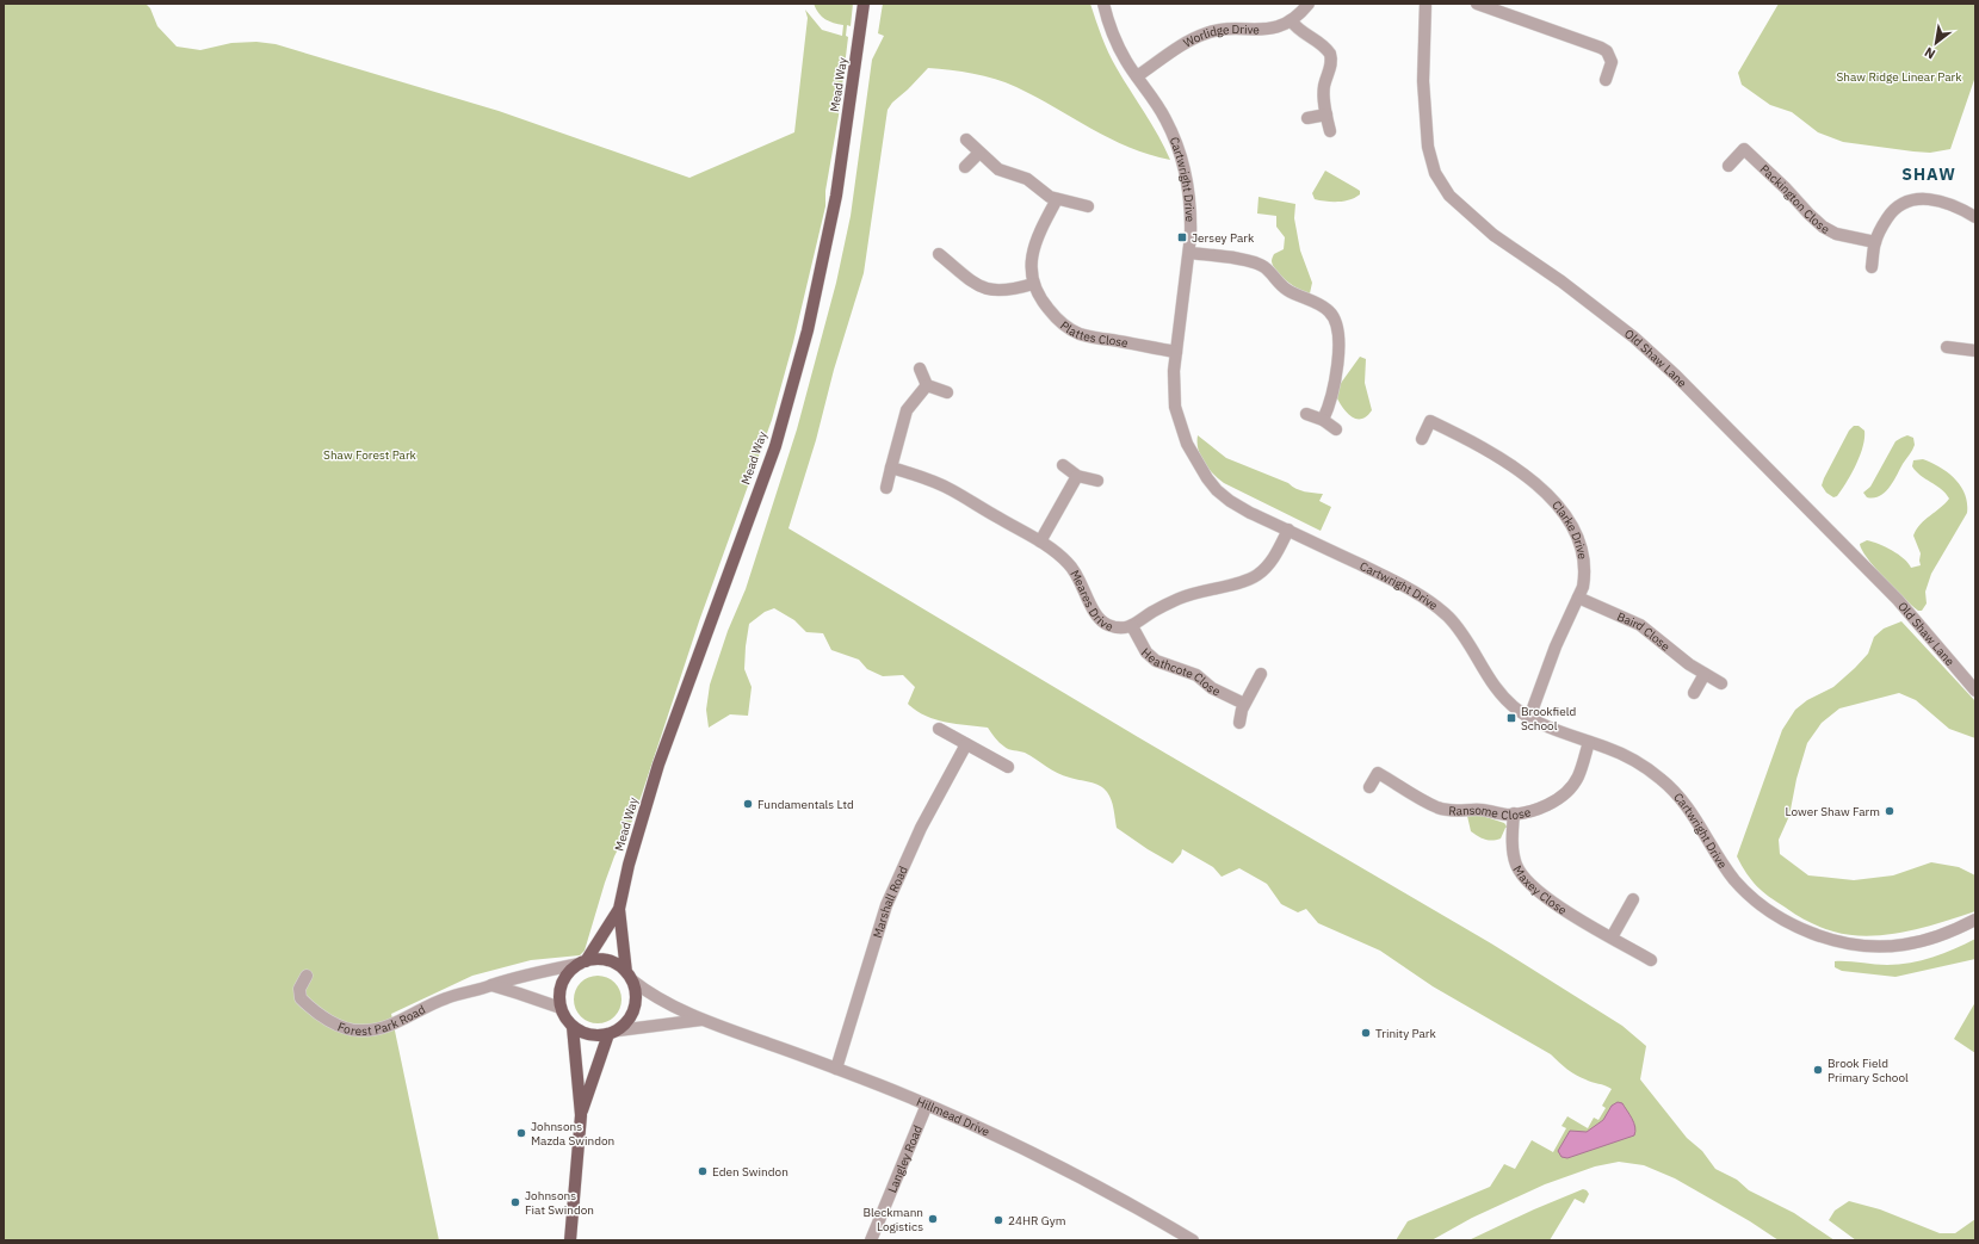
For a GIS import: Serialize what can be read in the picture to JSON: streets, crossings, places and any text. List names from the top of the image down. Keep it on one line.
{"streets":{"main road":["Mead Way"],"street":["Worlidge Drive","Cartwright Drive","Packington Close","Plattes Close","Old Shaw Lane","Clarke Drive","Meares Drive","Baird Close","Heathcote Close","Ransome Close","Maxey Close","Marshall Road","Forest Park Road","Hillmead Drive","Langley Road"]},"crossings":[["Worlidge Drive","Cartwright Drive"],["Mead Way","Forest Park Road"],["Mead Way","Hillmead Drive"],["Cartwright Drive","Plattes Close"],["Cartwright Drive","Clarke Drive"],["Cartwright Drive","Meares Drive"],["Cartwright Drive","Ransome Close"],["Clarke Drive","Baird Close"],["Meares Drive","Heathcote Close"],["Ransome Close","Maxey Close"],["Marshall Road","Hillmead Drive"],["Forest Park Road","Hillmead Drive"],["Hillmead Drive","Langley Road"]],"districts":["SHAW"],"parks":["Shaw Ridge Linear Park","Shaw Forest Park"],"places":{"transit":["Jersey Park","Brookfield School"],"other":["Fundamentals Ltd","Lower Shaw Farm","Trinity Park","Brook Field Primary School","Johnsons Mazda Swindon","Eden Swindon","Johnsons Fiat Swindon","Bleckmann Logistics","24HR Gym"]},"north":"bottom left"}
